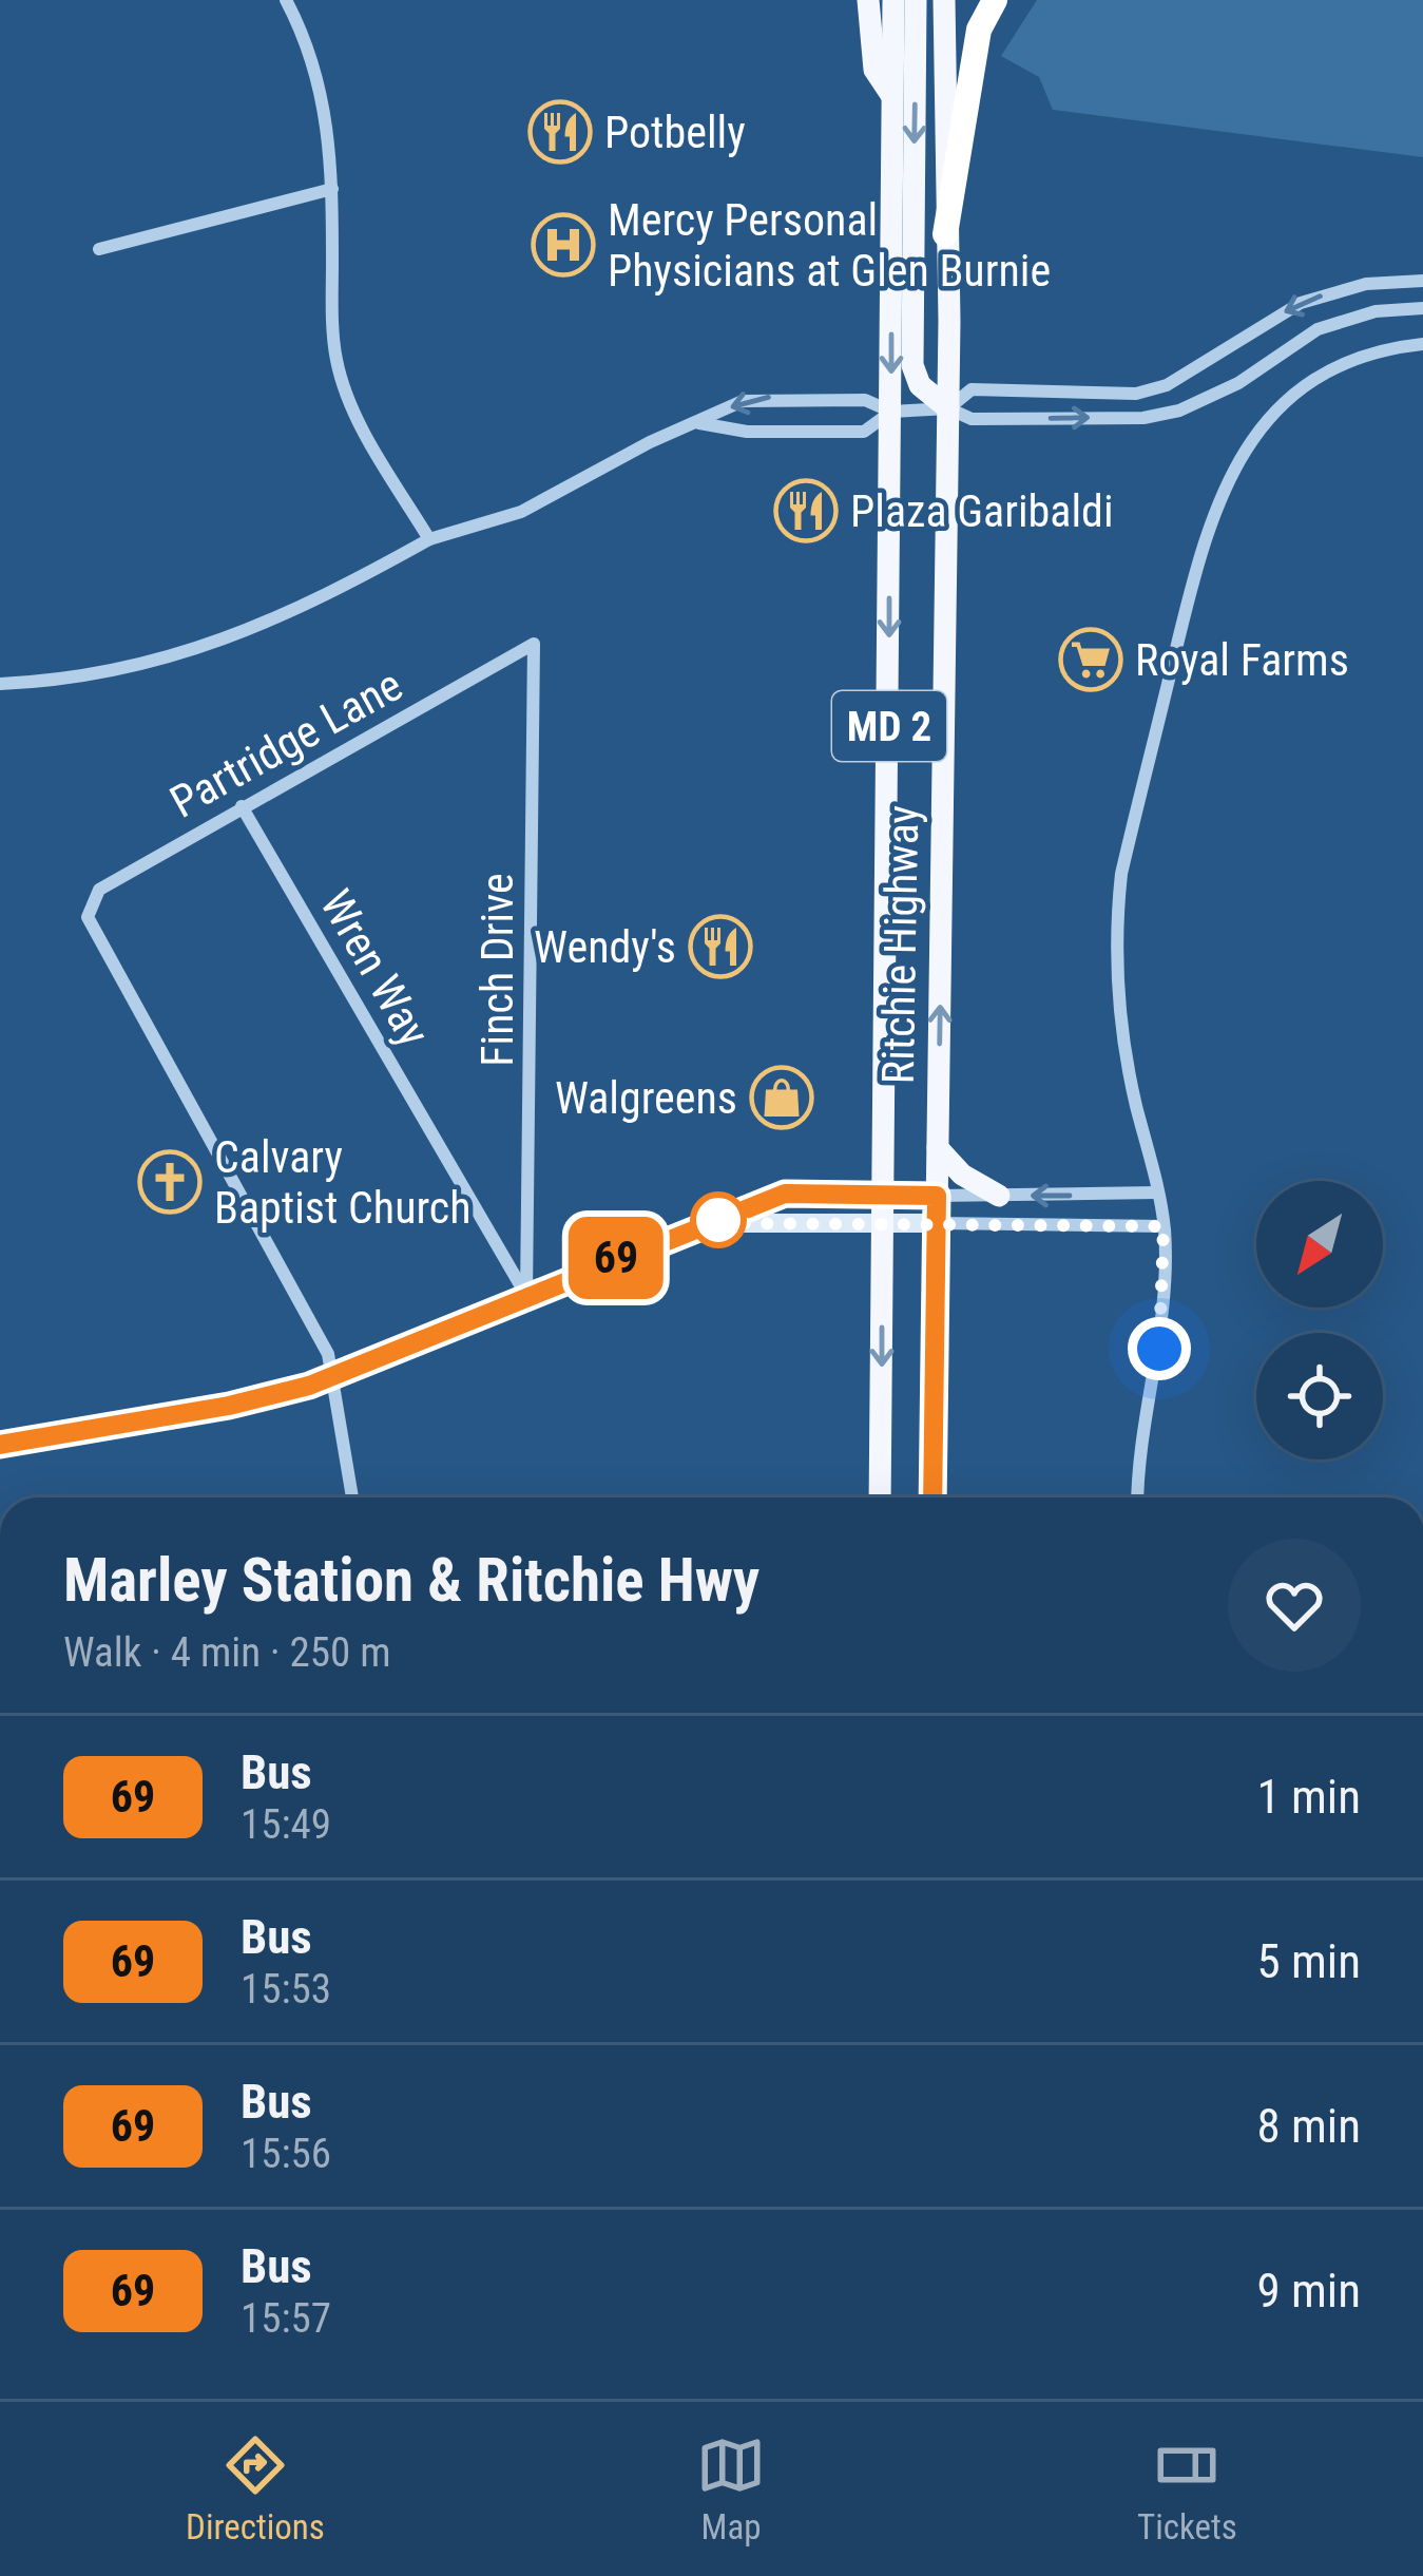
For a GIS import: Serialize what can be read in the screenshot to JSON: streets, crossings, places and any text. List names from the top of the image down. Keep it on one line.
{"streets":{"main road":["MD 2","Ritchie Highway"],"street":["Partridge Lane","Wren Way","Finch Drive"]},"crossings":[["Partridge Lane","Wren Way"],["Partridge Lane","Finch Drive"],["Wren Way","Finch Drive"]],"places":{"restaurant":["Potbelly","Plaza Garibaldi","Wendy's"],"hospital":["Mercy Personal Physicians at Glen Burnie"],"supermarket":["Royal Farms"],"shop":["Walgreens"],"church":["Calvary Baptist Church"]},"lines":["bus line 69"],"north":"bottom left","page":{"on_map":"69","heading":["Marley Station & Ritchie Hwy","Walk · 4 min · 250 m"],"list":[{"mark":"69","name":"Bus","note":"15:49","value":"1 min"},{"mark":"69","name":"Bus","note":"15:53","value":"5 min"},{"mark":"69","name":"Bus","note":"15:56","value":"8 min"},{"mark":"69","name":"Bus","note":"15:57","value":"9 min"}],"tabs":["Directions","Map","Tickets"]}}
